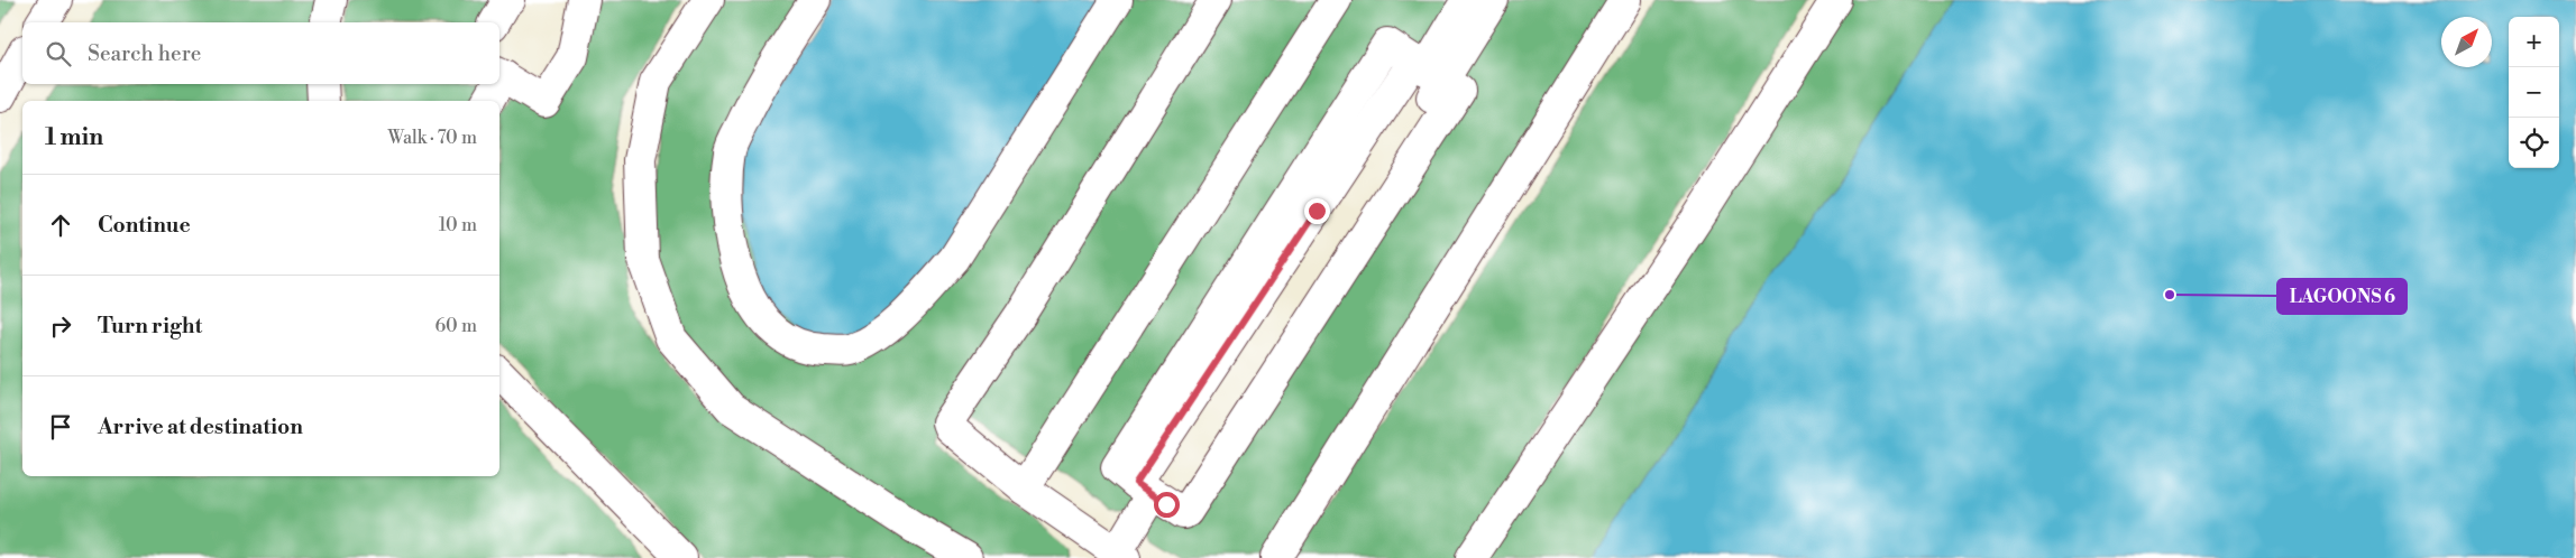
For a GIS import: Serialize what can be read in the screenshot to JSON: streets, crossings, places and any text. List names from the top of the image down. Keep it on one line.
{"places":["LAGOONS 6"],"north":"top right","page":{"map_buttons":["+","−"],"search":"Search here","heading":["1 min","Walk · 70 m"],"list":[["Continue","10 m"],["Turn right","60 m"],"Arrive at destination"]}}
